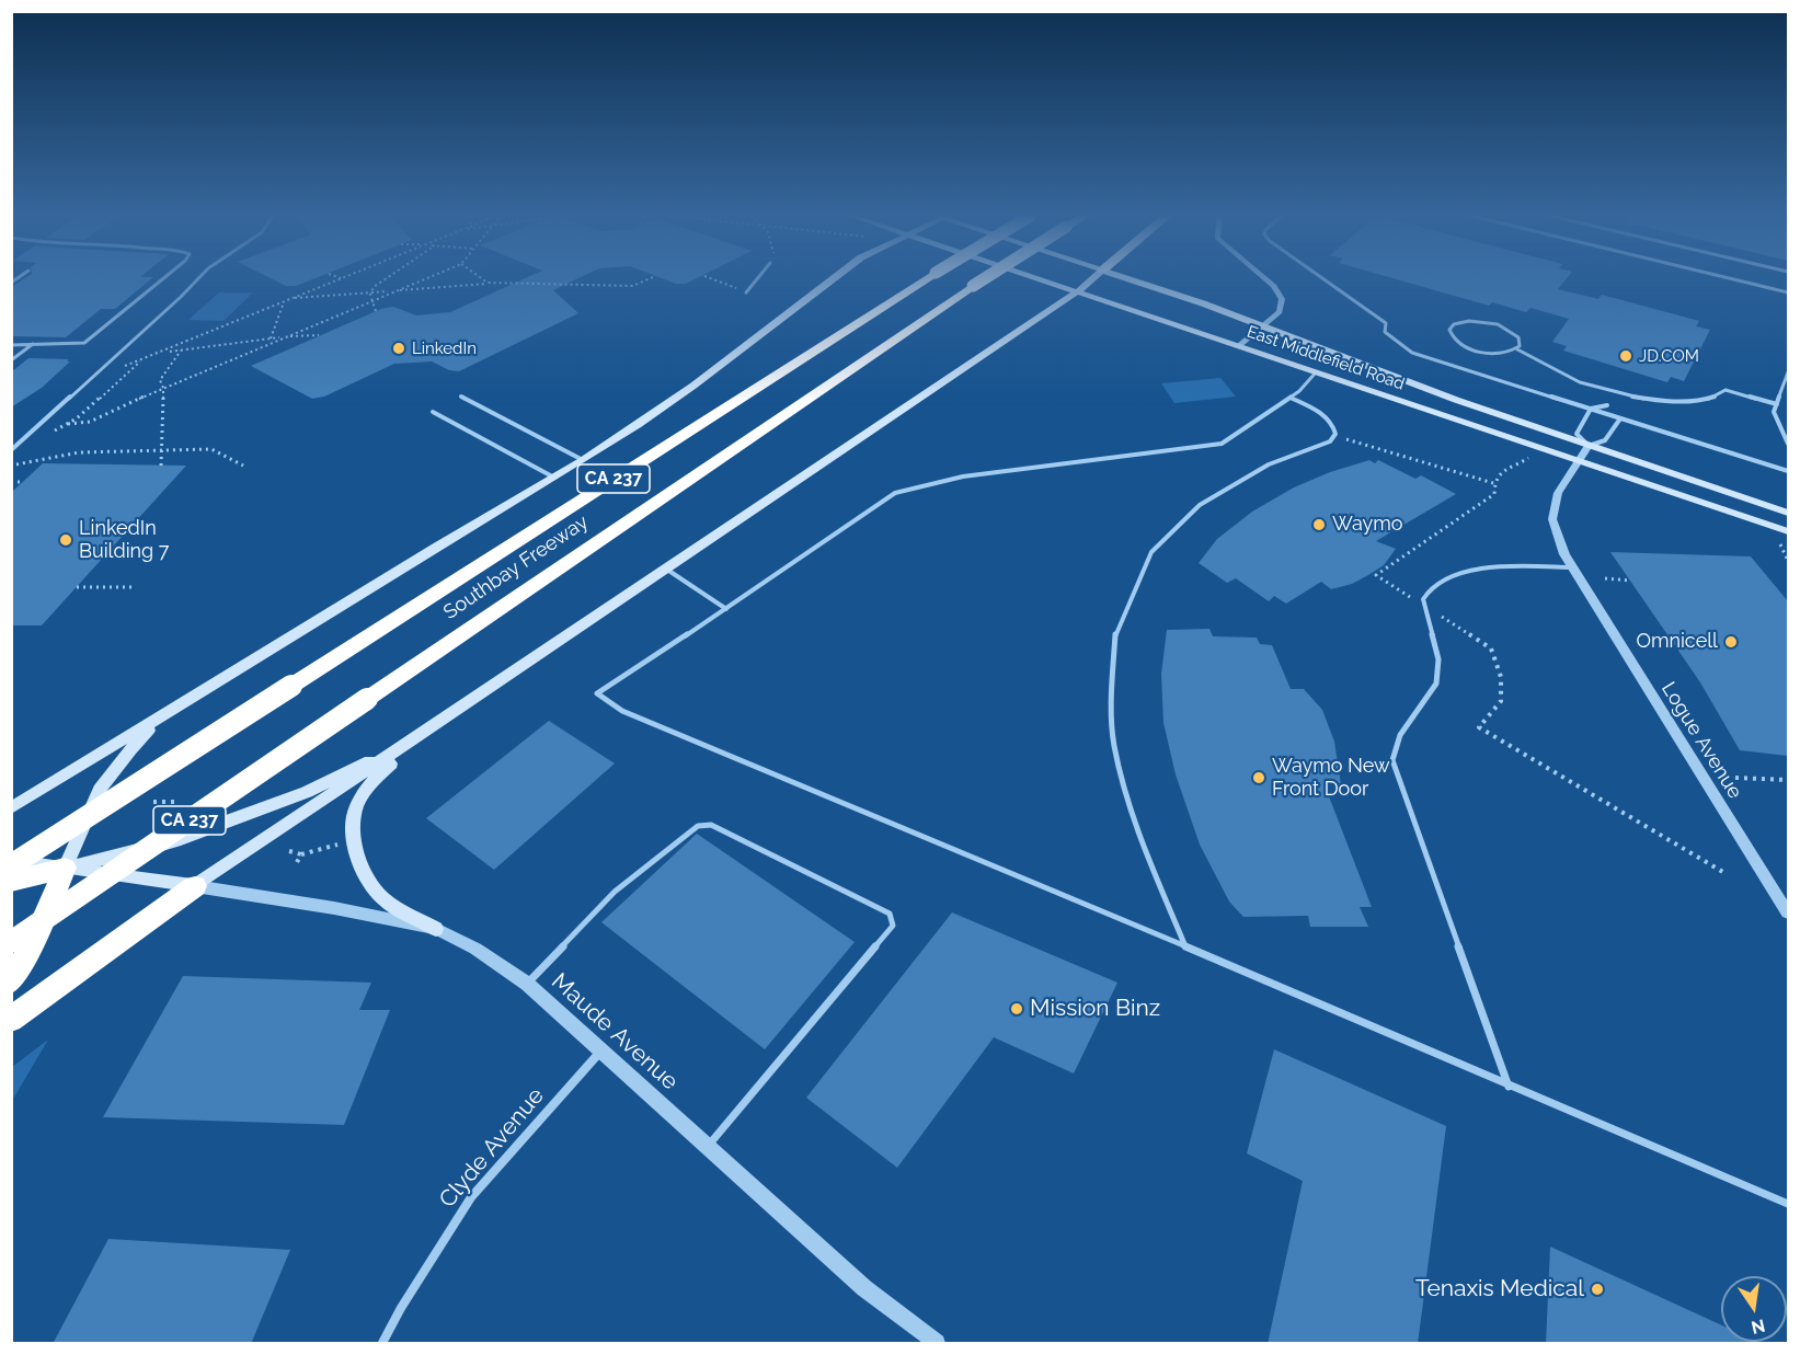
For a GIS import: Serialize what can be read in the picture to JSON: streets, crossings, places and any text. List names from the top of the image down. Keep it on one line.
{"streets":{"highway":["CA 237","Southbay Freeway"],"main road":["East Middlefield Road"],"street":["Logue Avenue","Maude Avenue","Clyde Avenue"]},"crossings":[["East Middlefield Road","Logue Avenue"],["Maude Avenue","Clyde Avenue"]],"places":["LinkedIn","JD.COM","Waymo","LinkedIn Building 7","Omnicell","Waymo New Front Door","Mission Binz","Tenaxis Medical"],"north":"bottom"}
